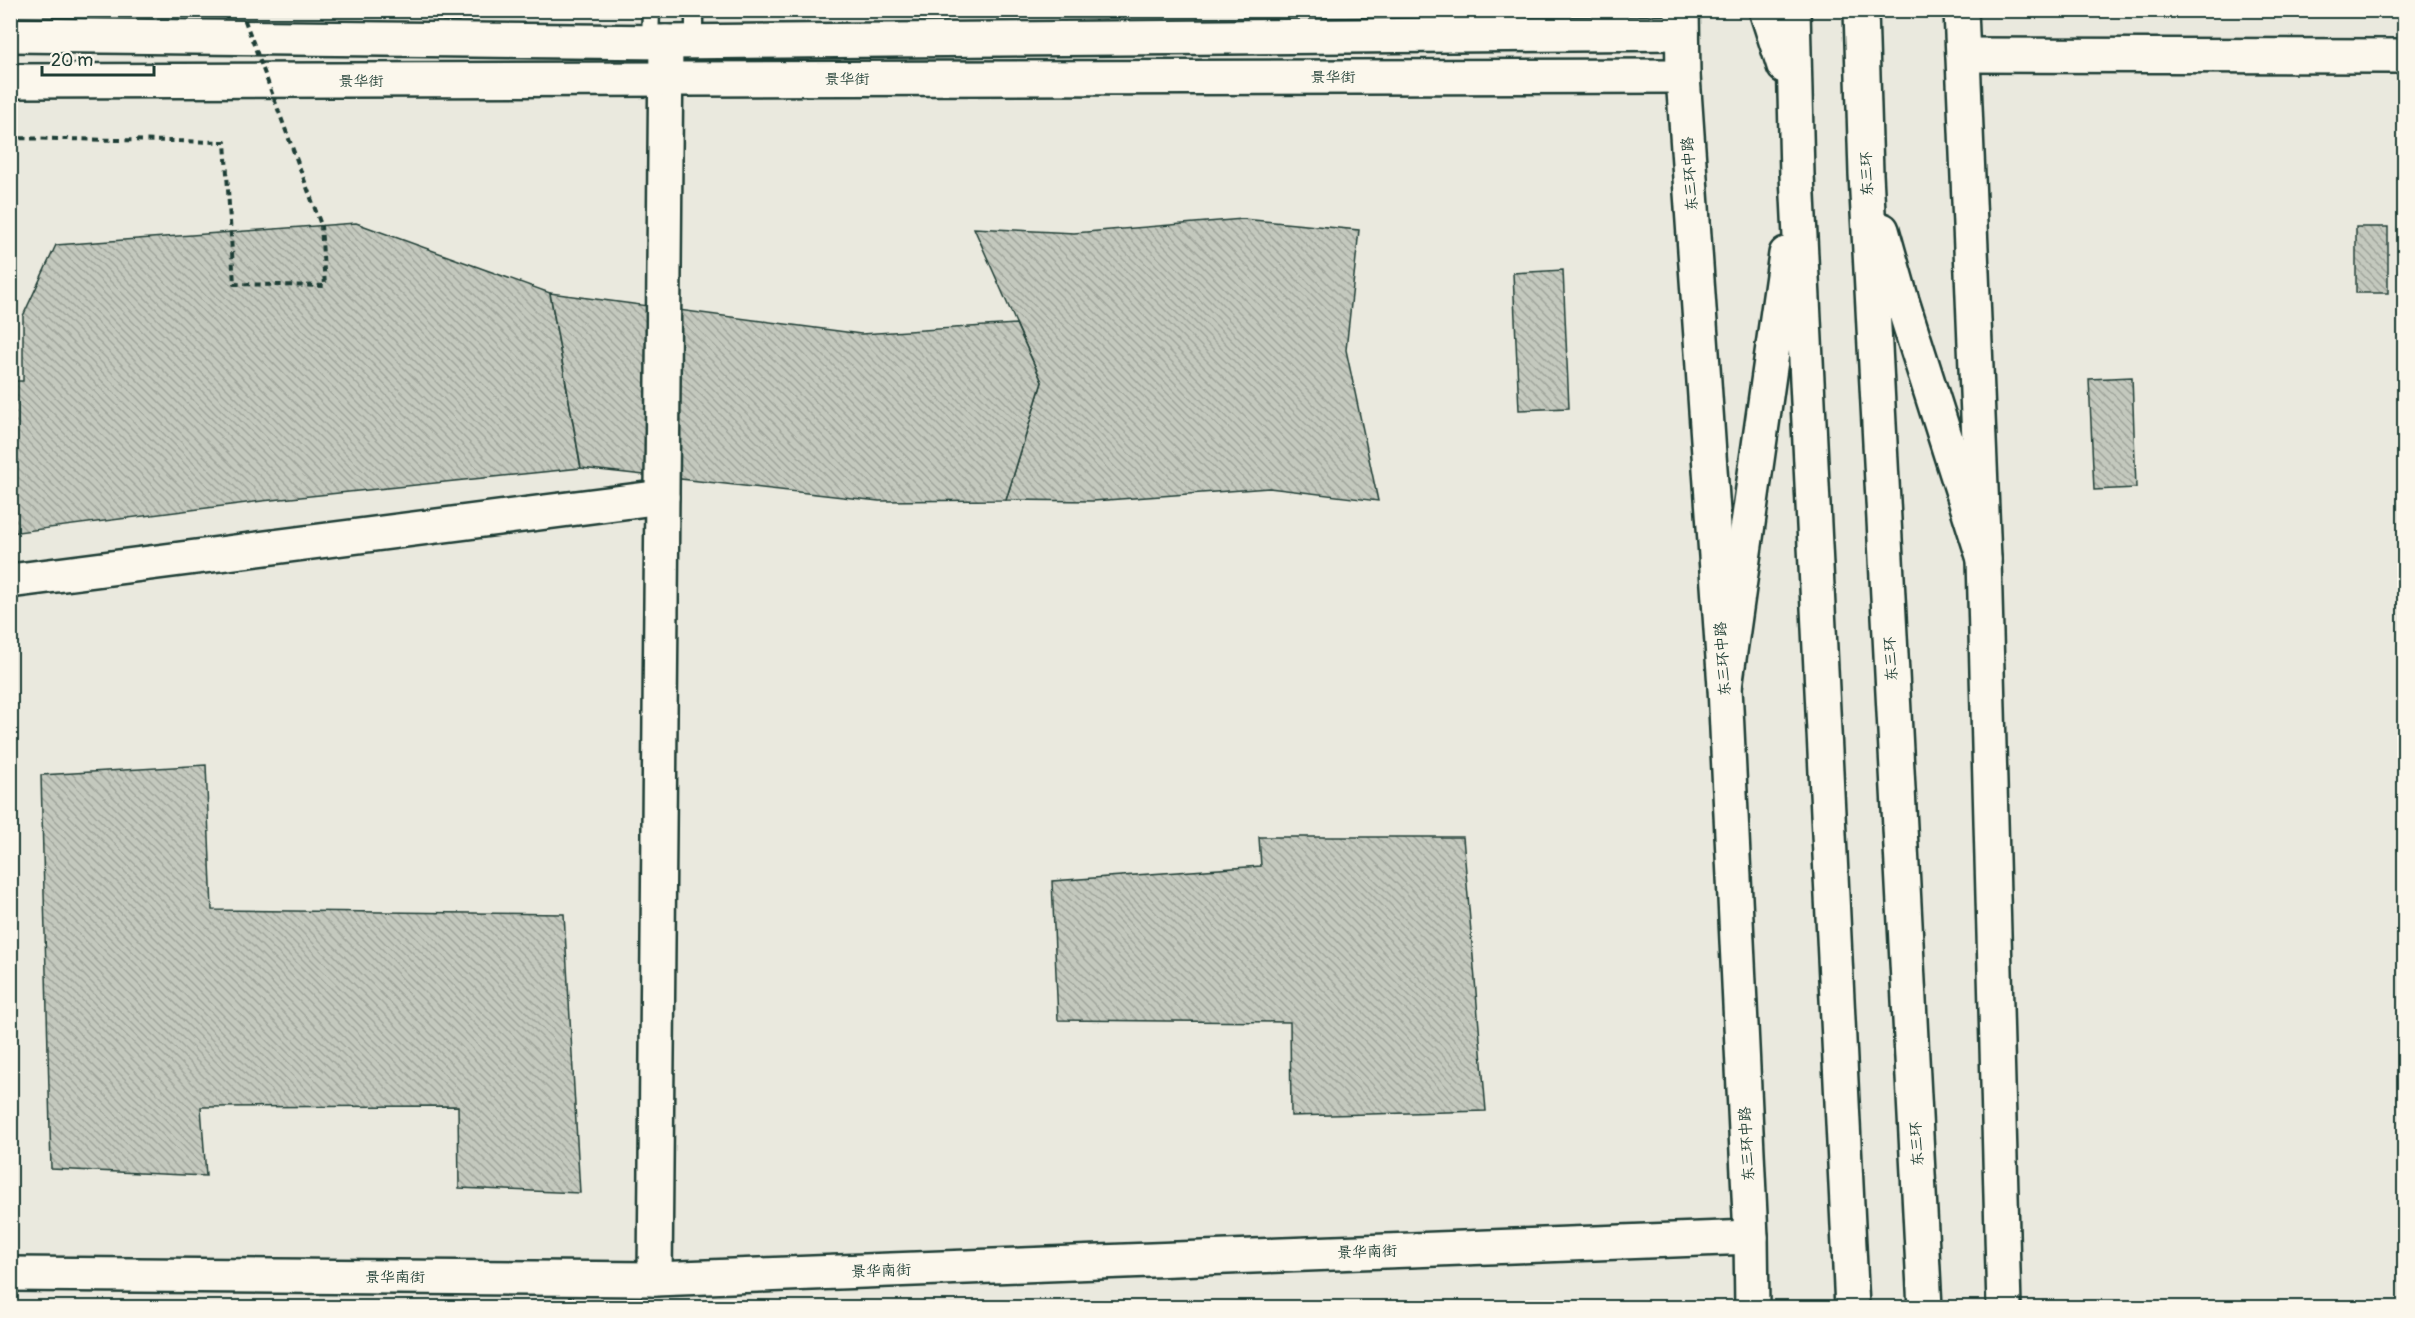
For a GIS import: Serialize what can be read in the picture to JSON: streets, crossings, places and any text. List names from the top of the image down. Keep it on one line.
{"streets":{"main road":["景华街","东三环中路","东三环","景华南街"]},"crossings":[["景华街","东三环中路"],["东三环中路","景华南街"]],"scale_bar":"20 m"}
